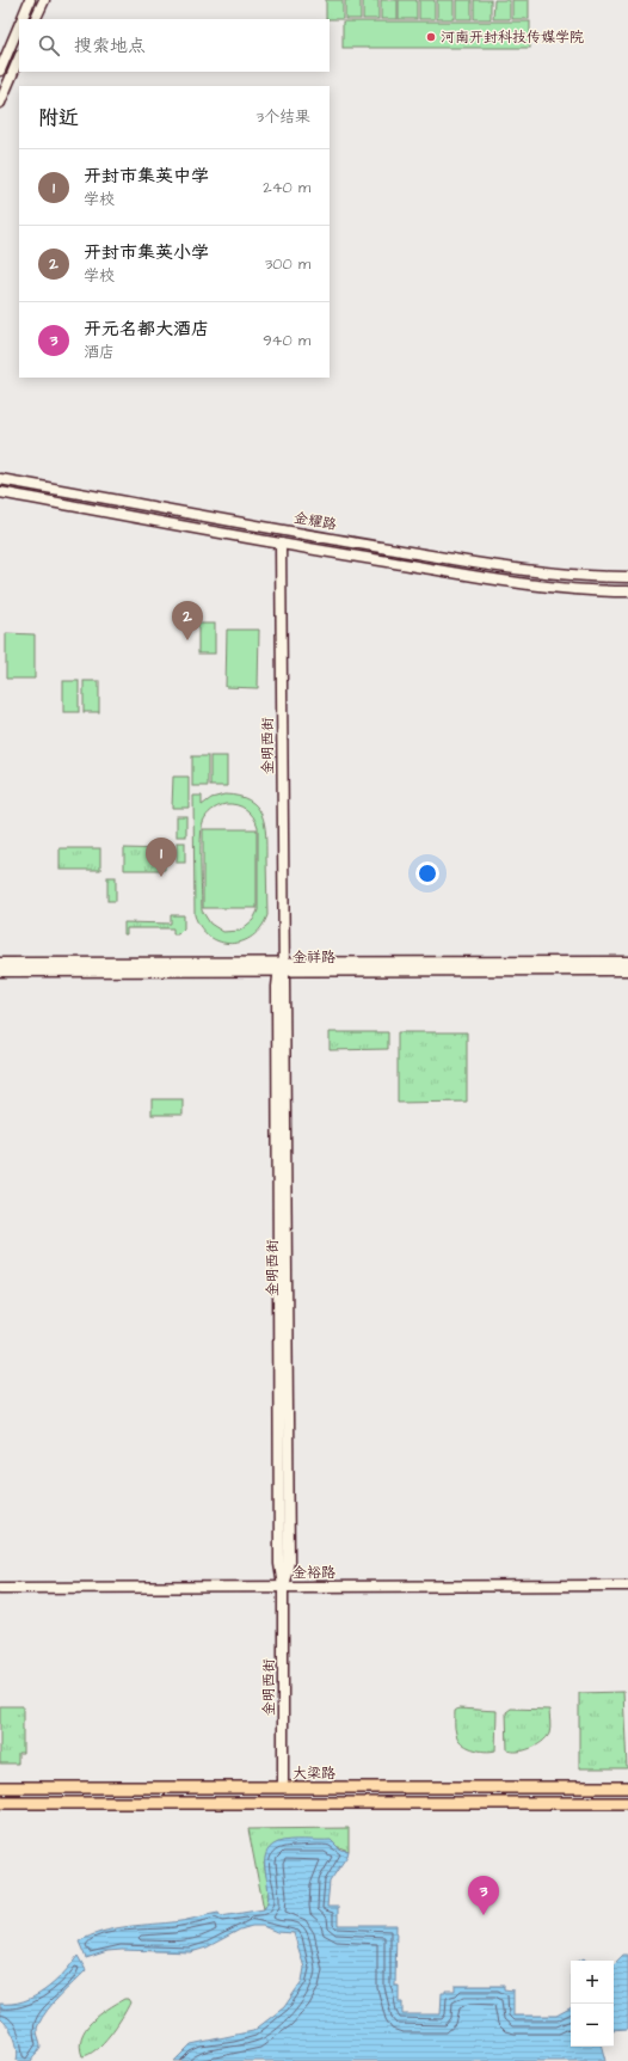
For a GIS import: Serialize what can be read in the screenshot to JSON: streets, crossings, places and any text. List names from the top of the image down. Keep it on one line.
{"streets":{"main road":["大梁路"],"street":["金耀路","金明西街","金祥路","金裕路"]},"crossings":[["金耀路","金明西街"],["金明西街","金祥路"],["金明西街","金裕路"],["金明西街","大梁路"]],"places":["河南开封科技传媒学院"],"page":{"search":"搜索地点","heading":["附近","3个结果"],"list":[{"mark":"1","name":"开封市集英中学","note":"学校","value":"240 m"},{"mark":"2","name":"开封市集英小学","note":"学校","value":"300 m"},{"mark":"3","name":"开元名都大酒店","note":"酒店","value":"940 m"}],"pins":["2","1","3"],"map_buttons":["+","−"]}}
